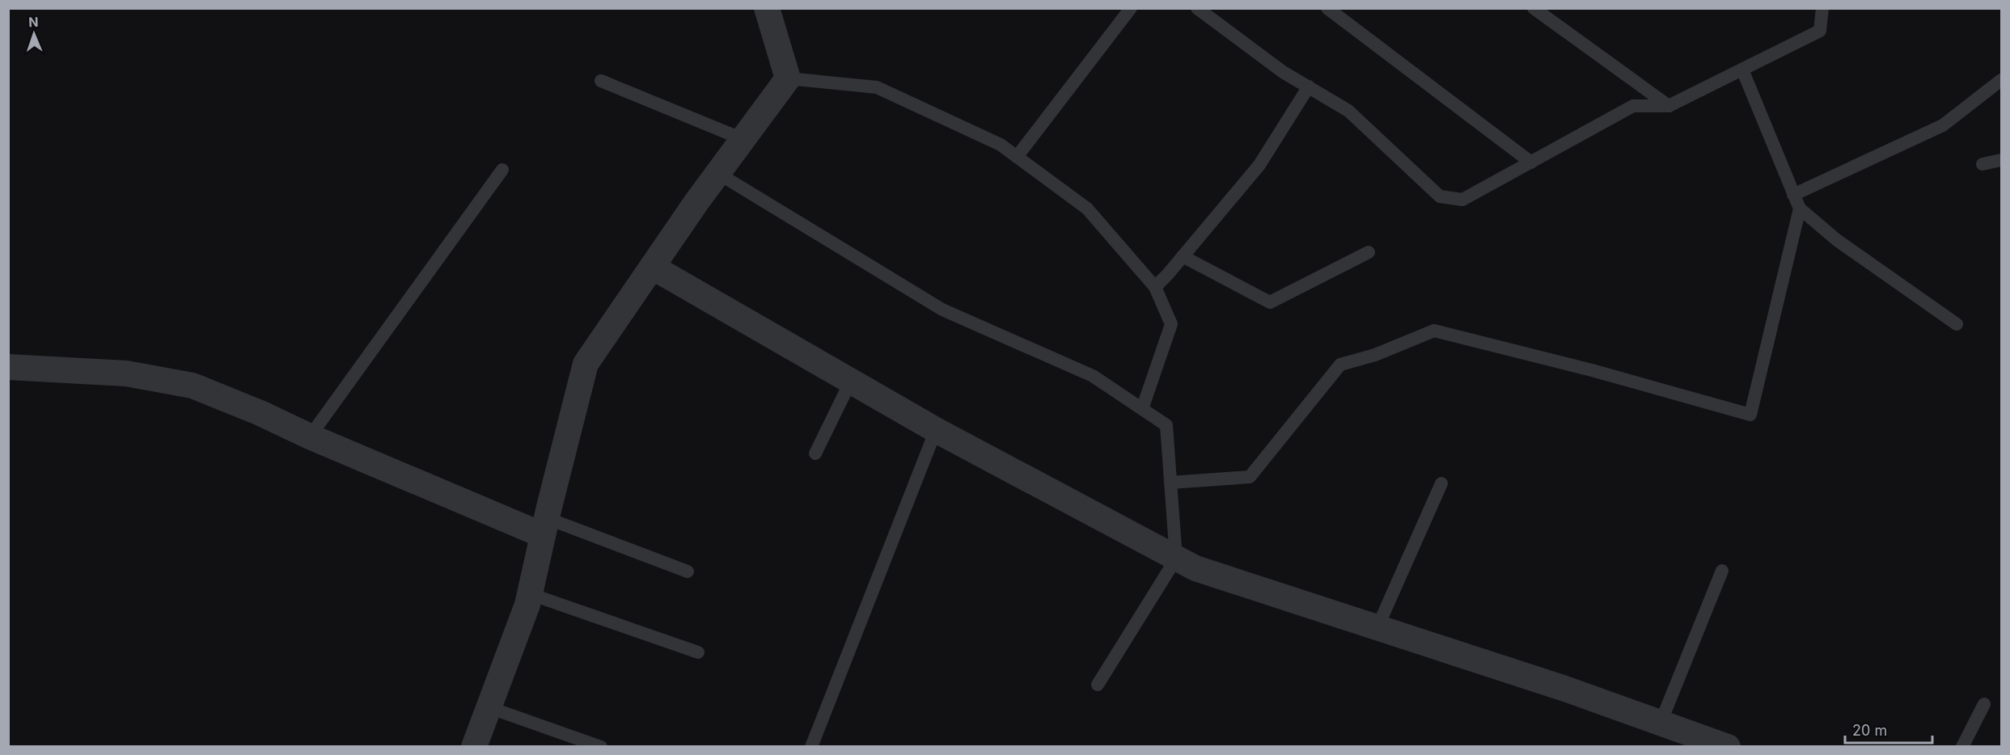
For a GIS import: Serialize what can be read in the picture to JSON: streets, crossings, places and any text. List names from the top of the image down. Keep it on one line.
{"scale_bar":"20 m","north":"top"}
